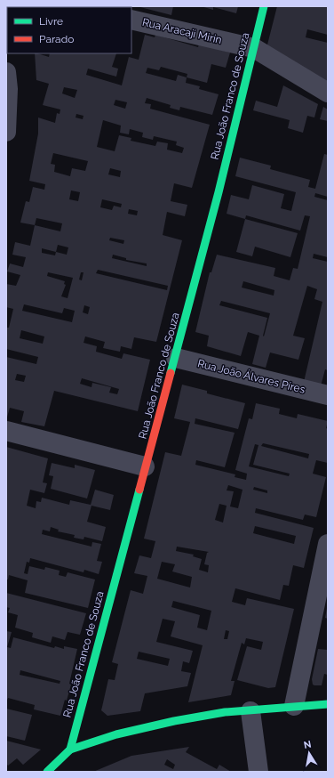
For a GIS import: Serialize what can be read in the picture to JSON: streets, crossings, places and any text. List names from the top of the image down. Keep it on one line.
{"streets":{"street":["Rua Aracaji Mirin","Rua João Franco de Souza","Rua João Álvares Píres"]},"crossings":[["Rua Aracaji Mirin","Rua João Franco de Souza"],["Rua João Franco de Souza","Rua João Álvares Píres"]],"legend":["Livre","Parado"],"north":"top"}
